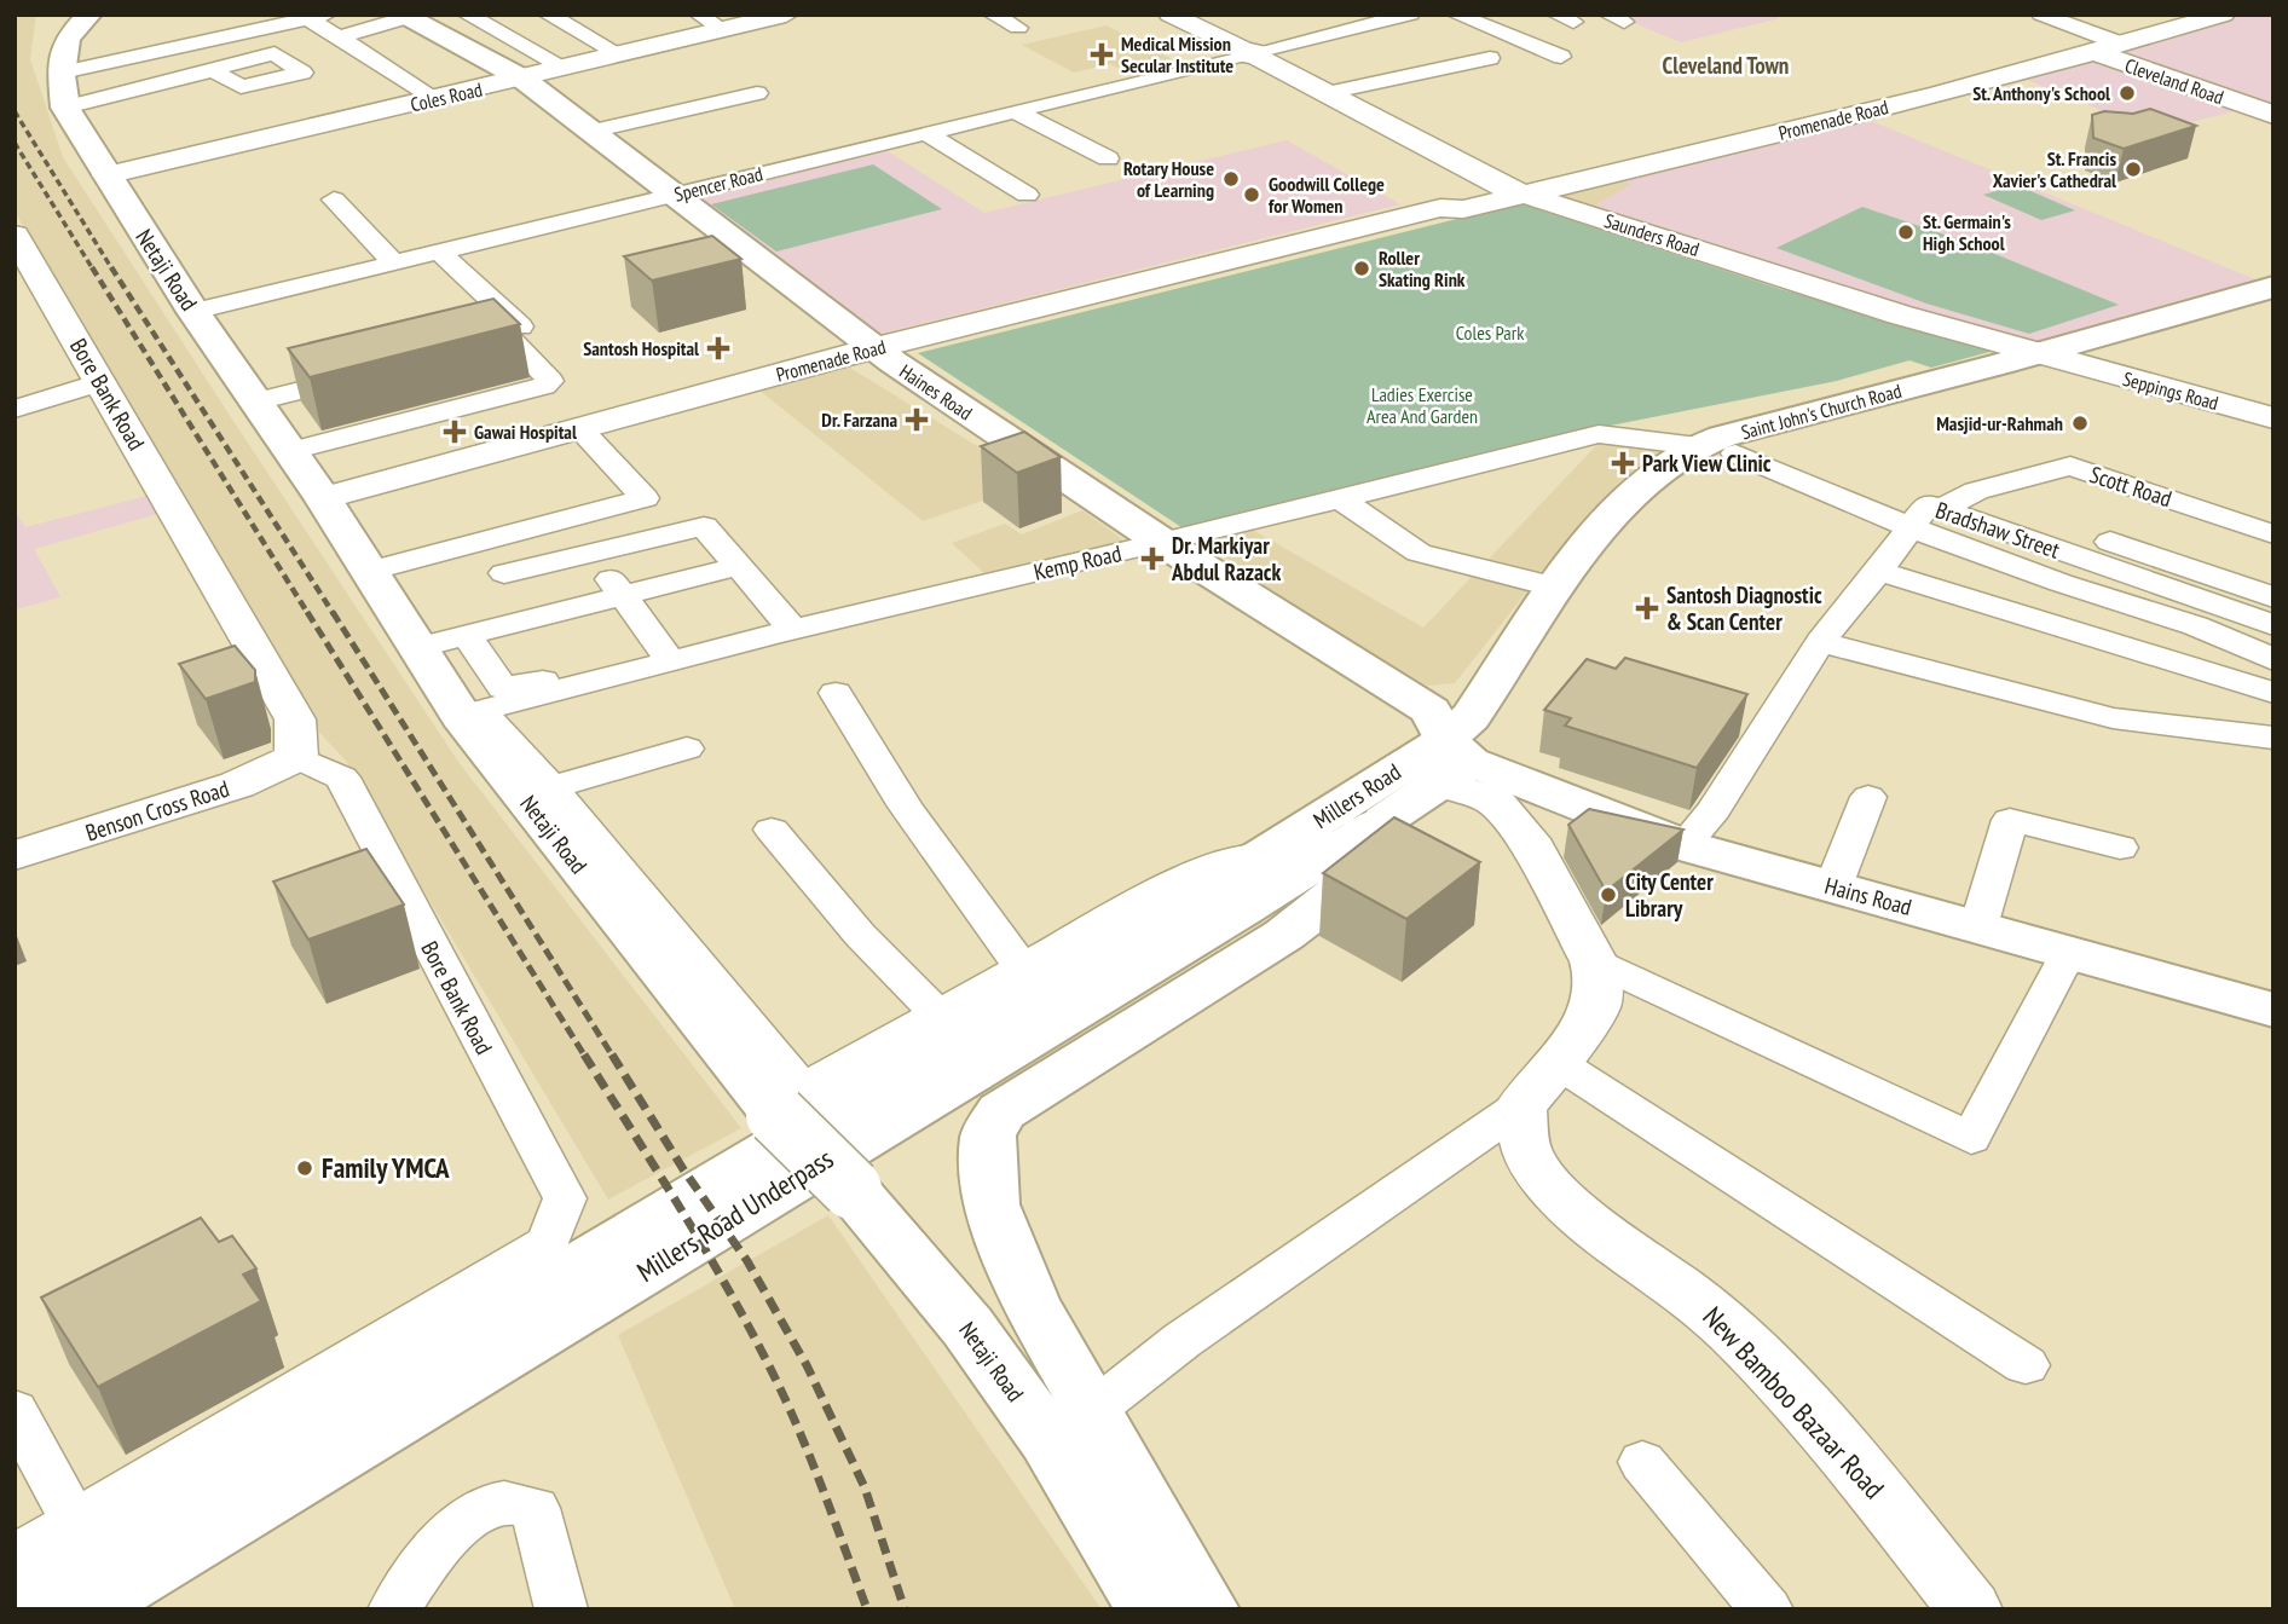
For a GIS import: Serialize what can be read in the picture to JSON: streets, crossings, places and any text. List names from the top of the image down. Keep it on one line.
{"streets":{"main road":["Netaji Road","Haines Road","Saint John's Church Road","Millers Road","Hains Road","Millers Road Underpass"],"street":["Cleveland Road","Coles Road","Promenade Road","Spencer Road","Saunders Road","Seppings Road","Bore Bank Road","Scott Road","Bradshaw Street","Kemp Road","Benson Cross Road","New Bamboo Bazaar Road"]},"crossings":[["Cleveland Road","Promenade Road"],["Coles Road","Netaji Road"],["Coles Road","Haines Road"],["Promenade Road","Saunders Road"],["Promenade Road","Netaji Road"],["Promenade Road","Haines Road"],["Spencer Road","Saunders Road"],["Spencer Road","Netaji Road"],["Spencer Road","Haines Road"],["Saunders Road","Seppings Road"],["Saunders Road","Saint John's Church Road"],["Netaji Road","Kemp Road"],["Seppings Road","Saint John's Church Road"],["Haines Road","Saint John's Church Road"],["Haines Road","Kemp Road"],["Haines Road","Millers Road"],["Haines Road","Hains Road"],["Haines Road","Millers Road Underpass"],["Bore Bank Road","Benson Cross Road"],["Saint John's Church Road","Kemp Road"],["Saint John's Church Road","Millers Road"],["Saint John's Church Road","Hains Road"],["Saint John's Church Road","Millers Road Underpass"],["Scott Road","Bradshaw Street"],["Bradshaw Street","Hains Road"],["Millers Road","Hains Road"],["Millers Road","Millers Road Underpass"],["Hains Road","Millers Road Underpass"]],"districts":["Cleveland Town"],"parks":["Coles Park","Ladies Exercise Area And Garden"],"places":{"health":["Medical Mission Secular Institute","Santosh Hospital","Dr. Farzana","Gawai Hospital","Park View Clinic","Dr. Markiyar Abdul Razack","Santosh Diagnostic & Scan Center"],"other":["St. Anthony's School","St. Francis Xavier's Cathedral","Rotary House of Learning","Goodwill College for Women","St. Germain's High School","Roller Skating Rink","Masjid-ur-Rahmah","City Center Library","Family YMCA"]}}
